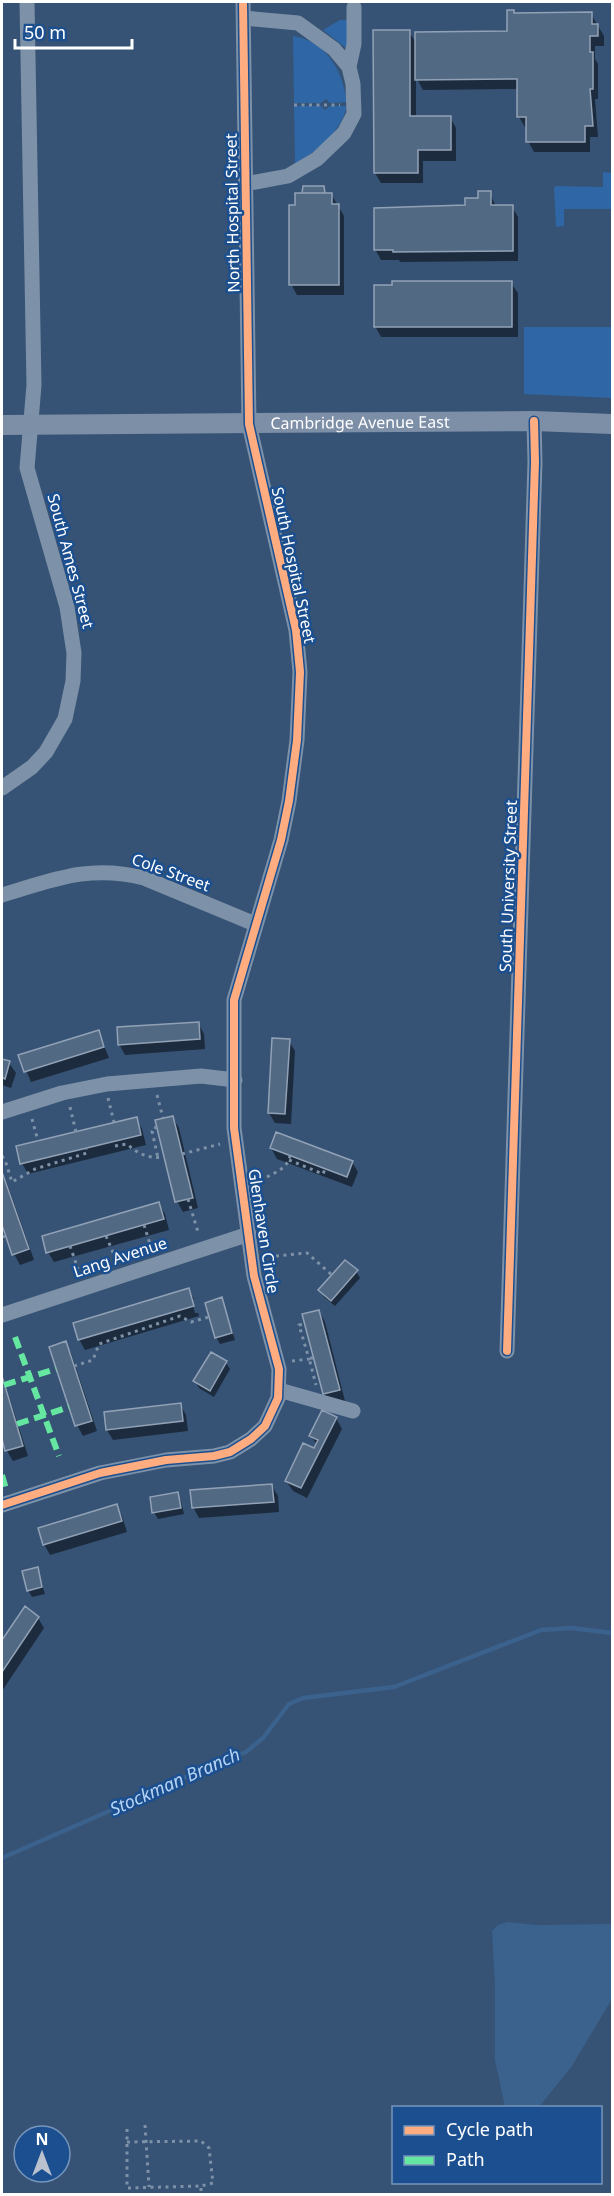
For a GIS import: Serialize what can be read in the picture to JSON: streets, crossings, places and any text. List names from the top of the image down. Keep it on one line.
{"streets":{"main road":["Cambridge Avenue East"],"street":["North Hospital Street","South Ames Street","South Hospital Street","Cole Street","South University Street","Glenhaven Circle","Lang Avenue"]},"crossings":[["North Hospital Street","Cambridge Avenue East"],["North Hospital Street","South Hospital Street"],["Cambridge Avenue East","South Ames Street"],["Cambridge Avenue East","South Hospital Street"],["Cambridge Avenue East","South University Street"],["South Hospital Street","Cole Street"],["South Hospital Street","Glenhaven Circle"],["Glenhaven Circle","Lang Avenue"]],"water":["Stockman Branch"],"legend":["Cycle path","Path"],"scale_bar":"50 m","north":"top"}
